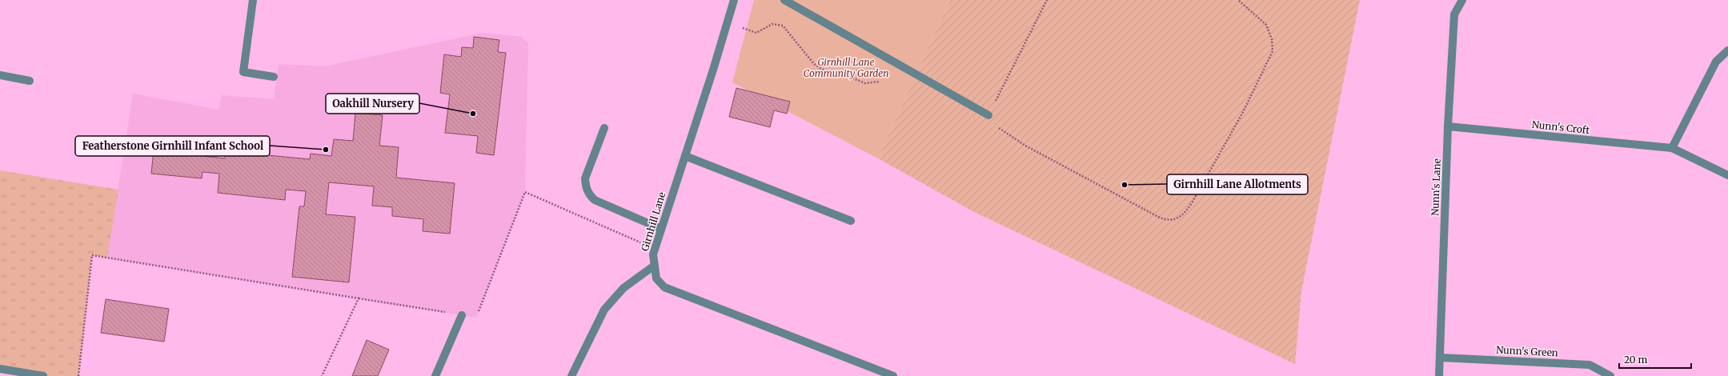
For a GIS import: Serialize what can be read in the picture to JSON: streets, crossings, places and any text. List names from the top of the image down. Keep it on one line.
{"streets":{"street":["Nunn's Croft","Nunn's Lane","Girnhill Lane","Nunn's Green"]},"crossings":[["Nunn's Croft","Nunn's Lane"],["Nunn's Lane","Nunn's Green"]],"parks":["Girnhill Lane Community Garden"],"places":["Oakhill Nursery","Featherstone Girnhill Infant School","Girnhill Lane Allotments"],"scale_bar":"20 m"}
